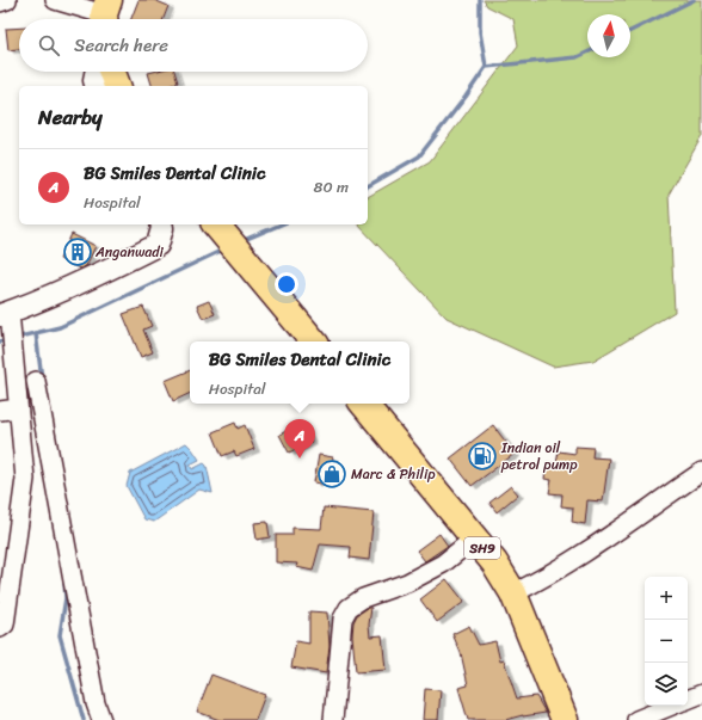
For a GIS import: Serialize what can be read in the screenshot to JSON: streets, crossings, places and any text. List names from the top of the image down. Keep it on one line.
{"streets":{"main road":["SH9"]},"places":{"building":["Anganwadi"],"fuel station":["Indian oil petrol pump"],"shop":["Marc & Philip"]},"north":"top","page":{"search":"Search here","heading":"Nearby","list":[{"mark":"A","name":"BG Smiles Dental Clinic","note":"Hospital","value":"80 m"}],"popup":["BG Smiles Dental Clinic","Hospital"],"pins":"A","map_buttons":["+","−"]}}
